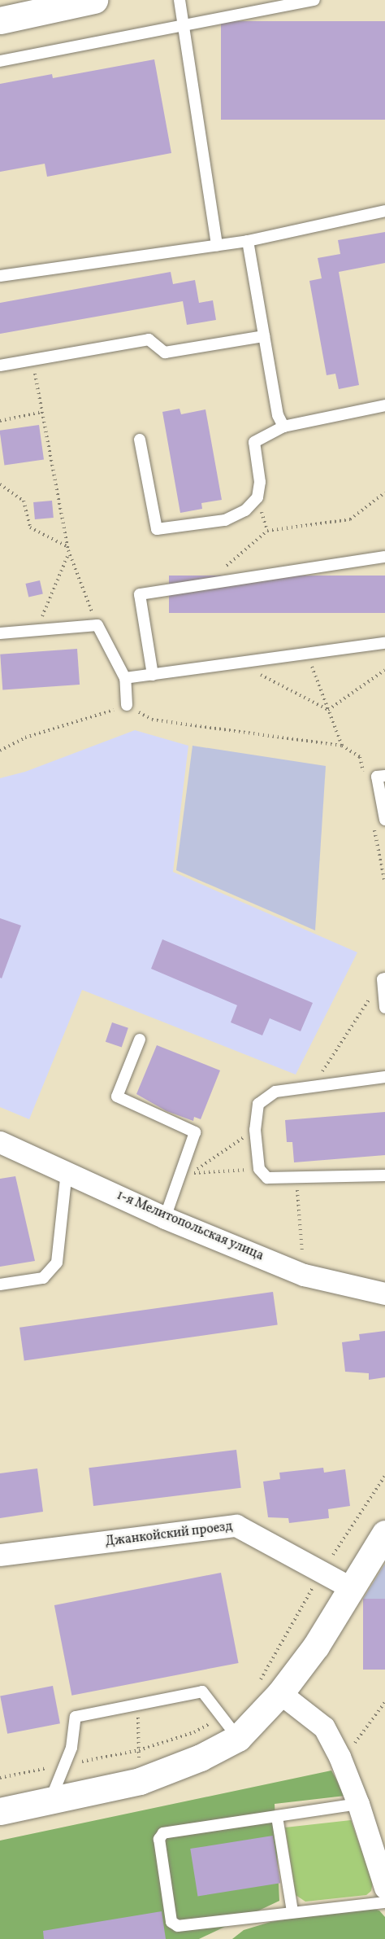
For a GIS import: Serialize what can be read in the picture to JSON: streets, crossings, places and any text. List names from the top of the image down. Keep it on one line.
{"streets":{"street":["1-я Мелитопольская улица","Джанкойский проезд"]}}
